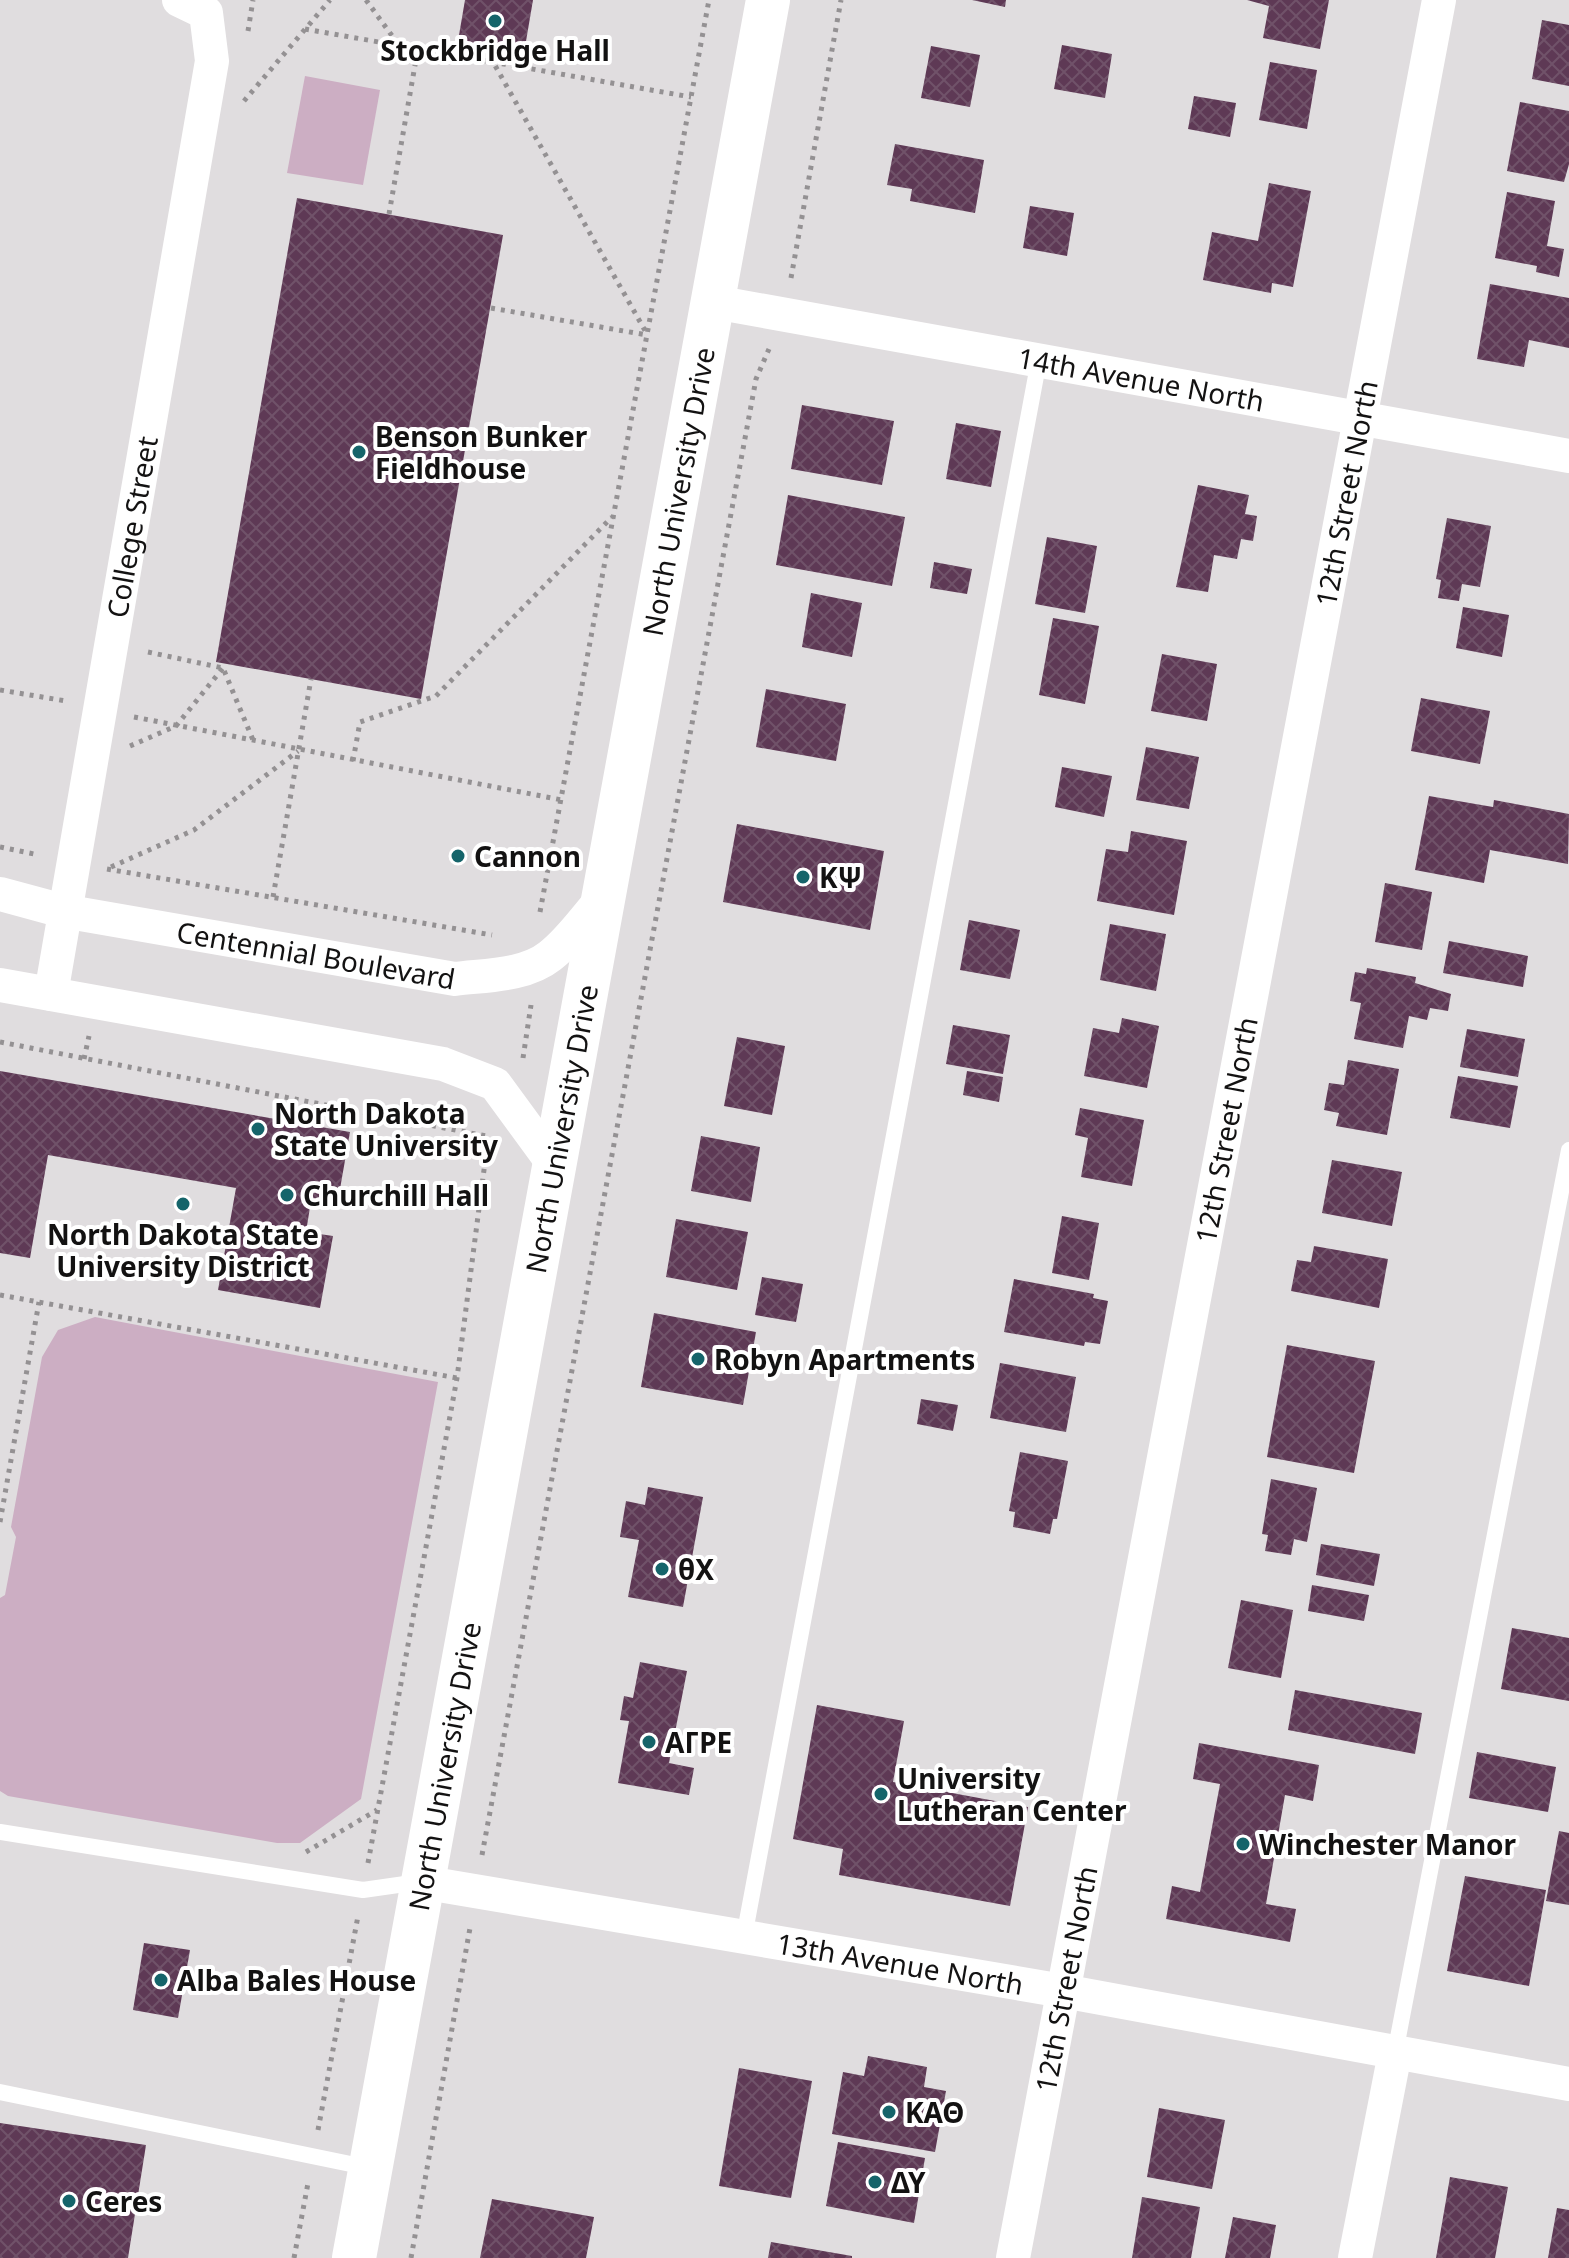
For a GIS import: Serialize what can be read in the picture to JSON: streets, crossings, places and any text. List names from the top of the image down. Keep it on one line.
{"streets":{"main road":["North University Drive"],"street":["14th Avenue North","12th Street North","College Street","Centennial Boulevard","13th Avenue North"]},"crossings":[["14th Avenue North","North University Drive"],["14th Avenue North","12th Street North"],["North University Drive","Centennial Boulevard"],["North University Drive","13th Avenue North"],["12th Street North","13th Avenue North"],["College Street","Centennial Boulevard"]],"places":["Stockbridge Hall","Benson Bunker Fieldhouse","Cannon","ΚΨ","North Dakota State University","Churchill Hall","North Dakota State University District","Robyn Apartments","θΧ","ΑΓΡΕ","University Lutheran Center","Winchester Manor","Alba Bales House","ΚΑΘ","ΔΥ","Ceres"]}
